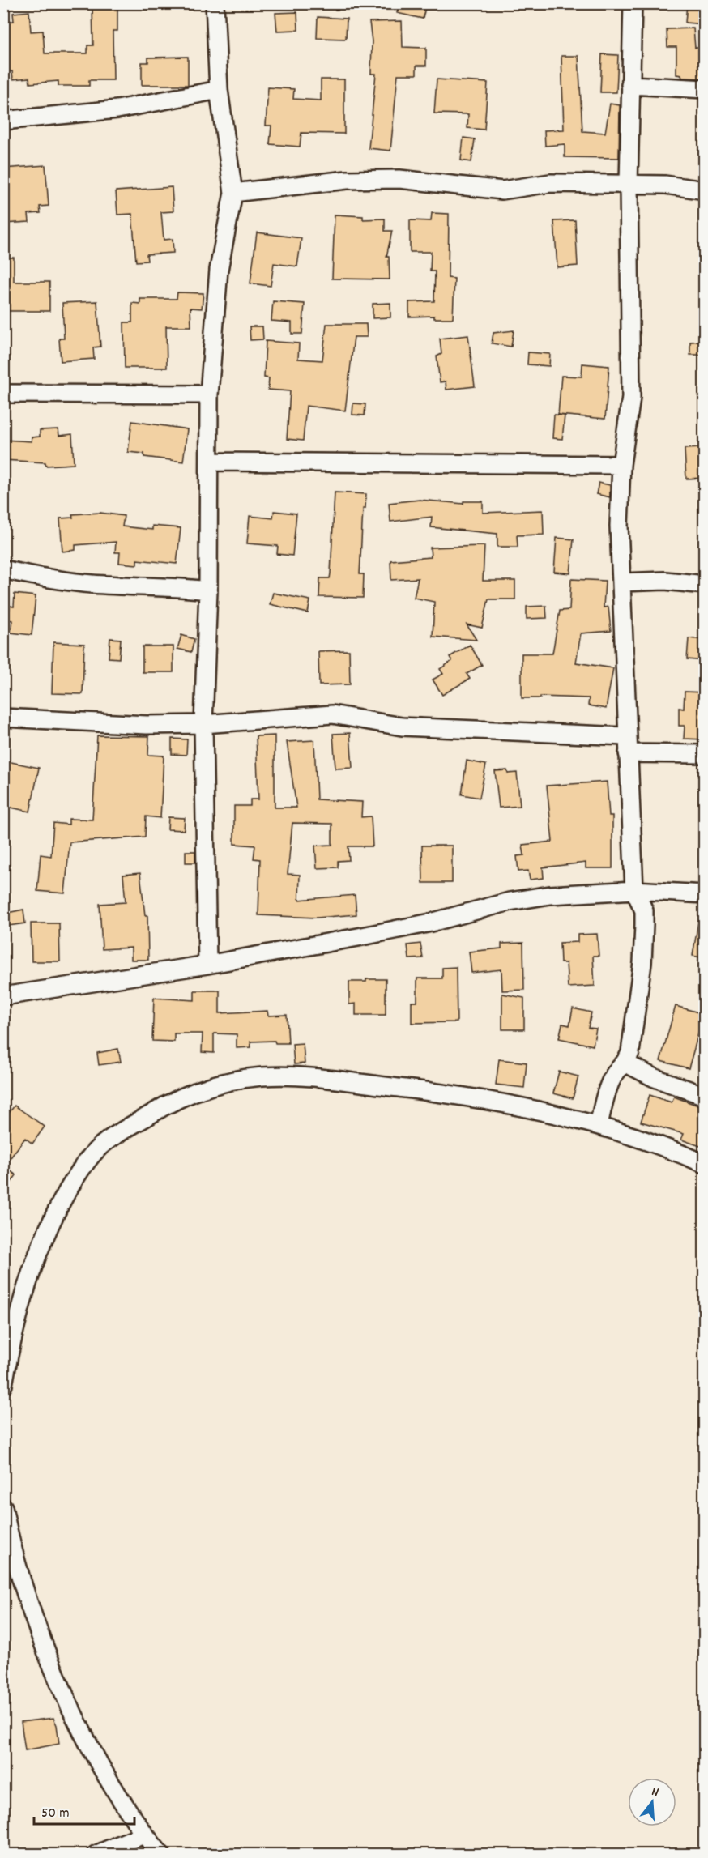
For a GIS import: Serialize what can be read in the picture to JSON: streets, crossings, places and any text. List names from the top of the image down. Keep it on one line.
{"scale_bar":"50 m","north":"top"}
